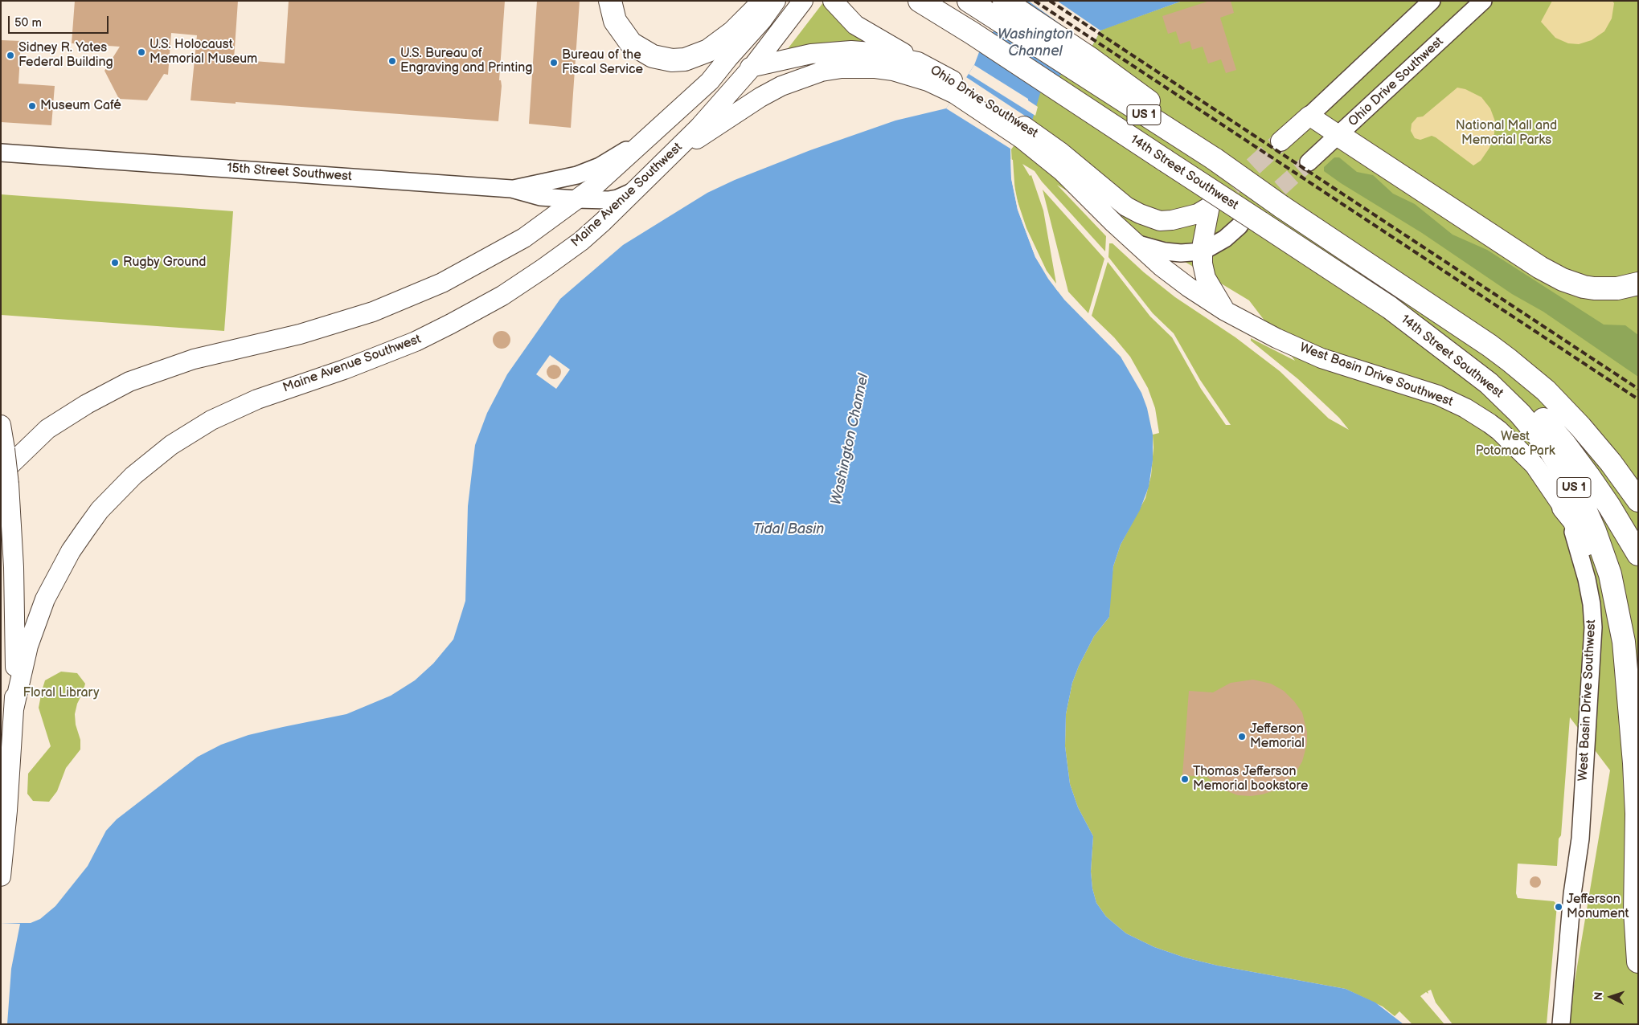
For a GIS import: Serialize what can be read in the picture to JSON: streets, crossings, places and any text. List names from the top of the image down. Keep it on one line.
{"streets":{"highway":["US 1","14th Street Southwest"],"main road":["Ohio Drive Southwest","Maine Avenue Southwest","West Basin Drive Southwest"],"street":["15th Street Southwest"]},"crossings":[["Ohio Drive Southwest","14th Street Southwest"],["Ohio Drive Southwest","Maine Avenue Southwest"],["Ohio Drive Southwest","West Basin Drive Southwest"],["15th Street Southwest","Maine Avenue Southwest"]],"water":["Washington Channel","Tidal Basin"],"parks":["National Mall and Memorial Parks","West Potomac Park","Floral Library"],"places":["U.S. Holocaust Memorial Museum","Sidney R. Yates Federal Building","U.S. Bureau of Engraving and Printing","Bureau of the Fiscal Service","Museum Café","Rugby Ground","Jefferson Memorial","Thomas Jefferson Memorial bookstore","Jefferson Monument"],"scale_bar":"50 m","north":"left"}
